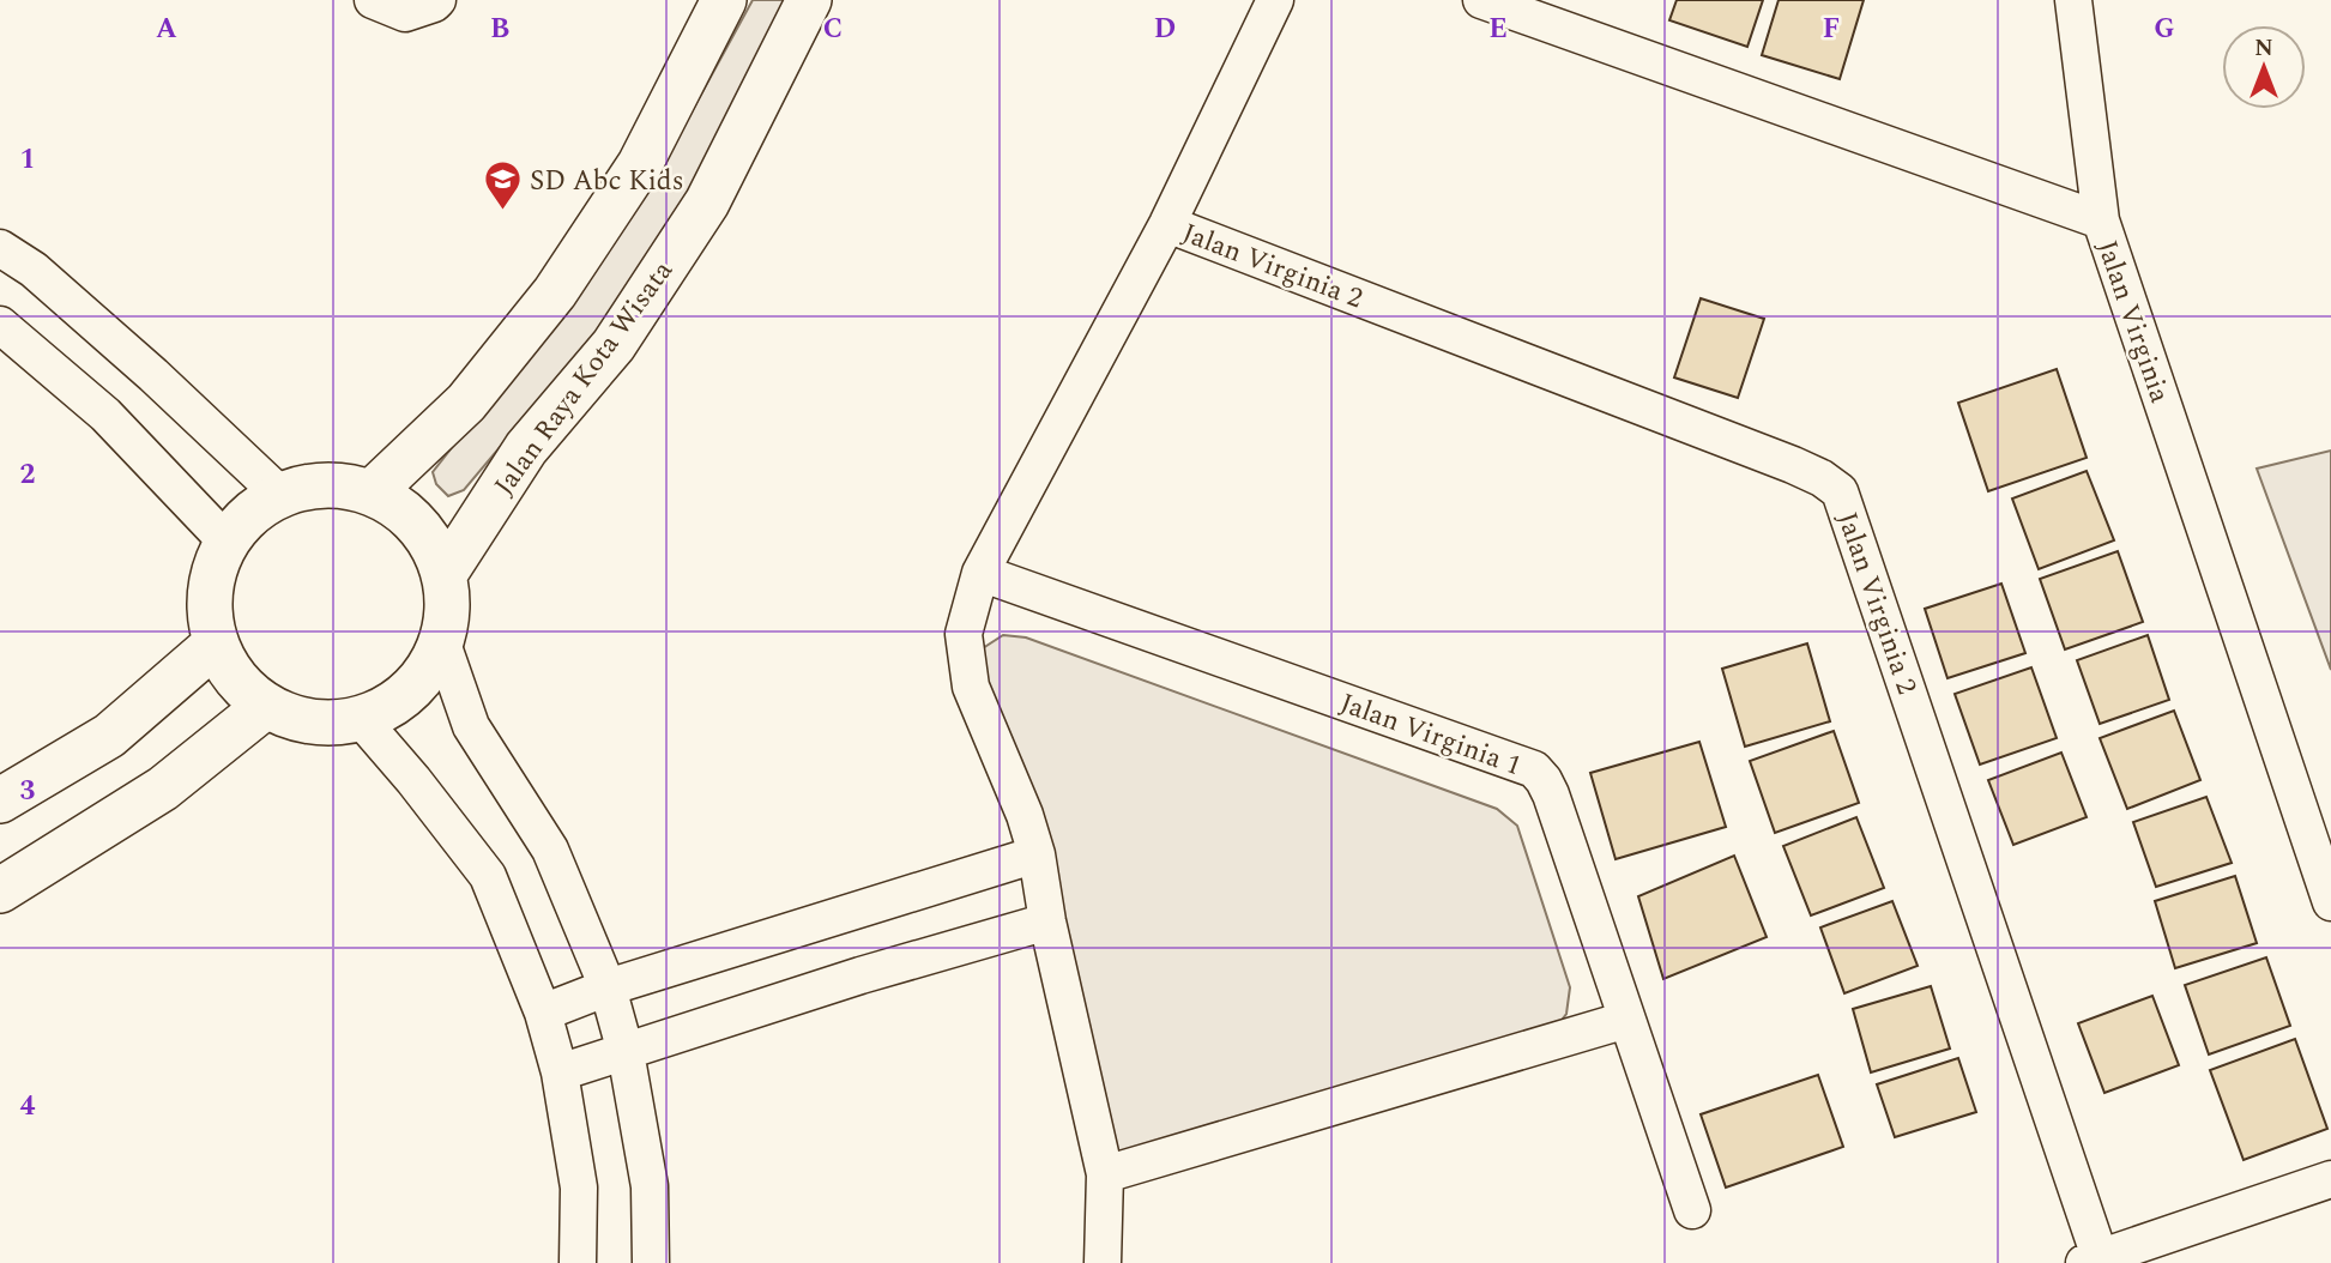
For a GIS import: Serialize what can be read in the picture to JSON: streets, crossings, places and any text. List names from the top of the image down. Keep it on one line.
{"streets":{"street":["Jalan Virginia 2","Jalan Virginia","Jalan Raya Kota Wisata","Jalan Virginia 1"]},"places":{"school or university":["SD Abc Kids"]},"north":"top","grid":{"columns":["A","B","C","D","E","F","G"],"rows":["1","2","3","4"]}}
